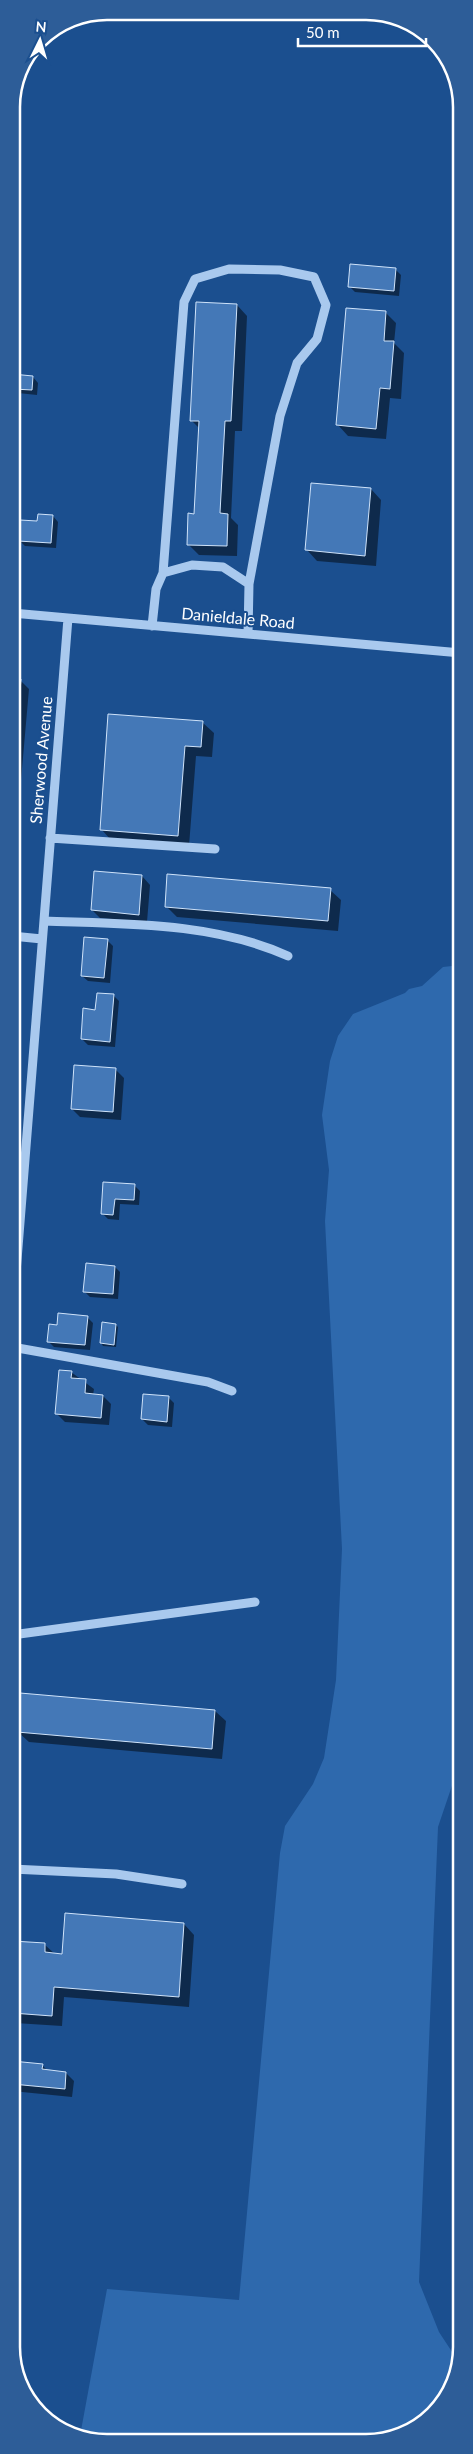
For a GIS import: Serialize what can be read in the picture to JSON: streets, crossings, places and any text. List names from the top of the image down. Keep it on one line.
{"streets":{"street":["Danieldale Road","Sherwood Avenue"]},"crossings":[["Danieldale Road","Sherwood Avenue"]],"scale_bar":"50 m","north":"top"}
